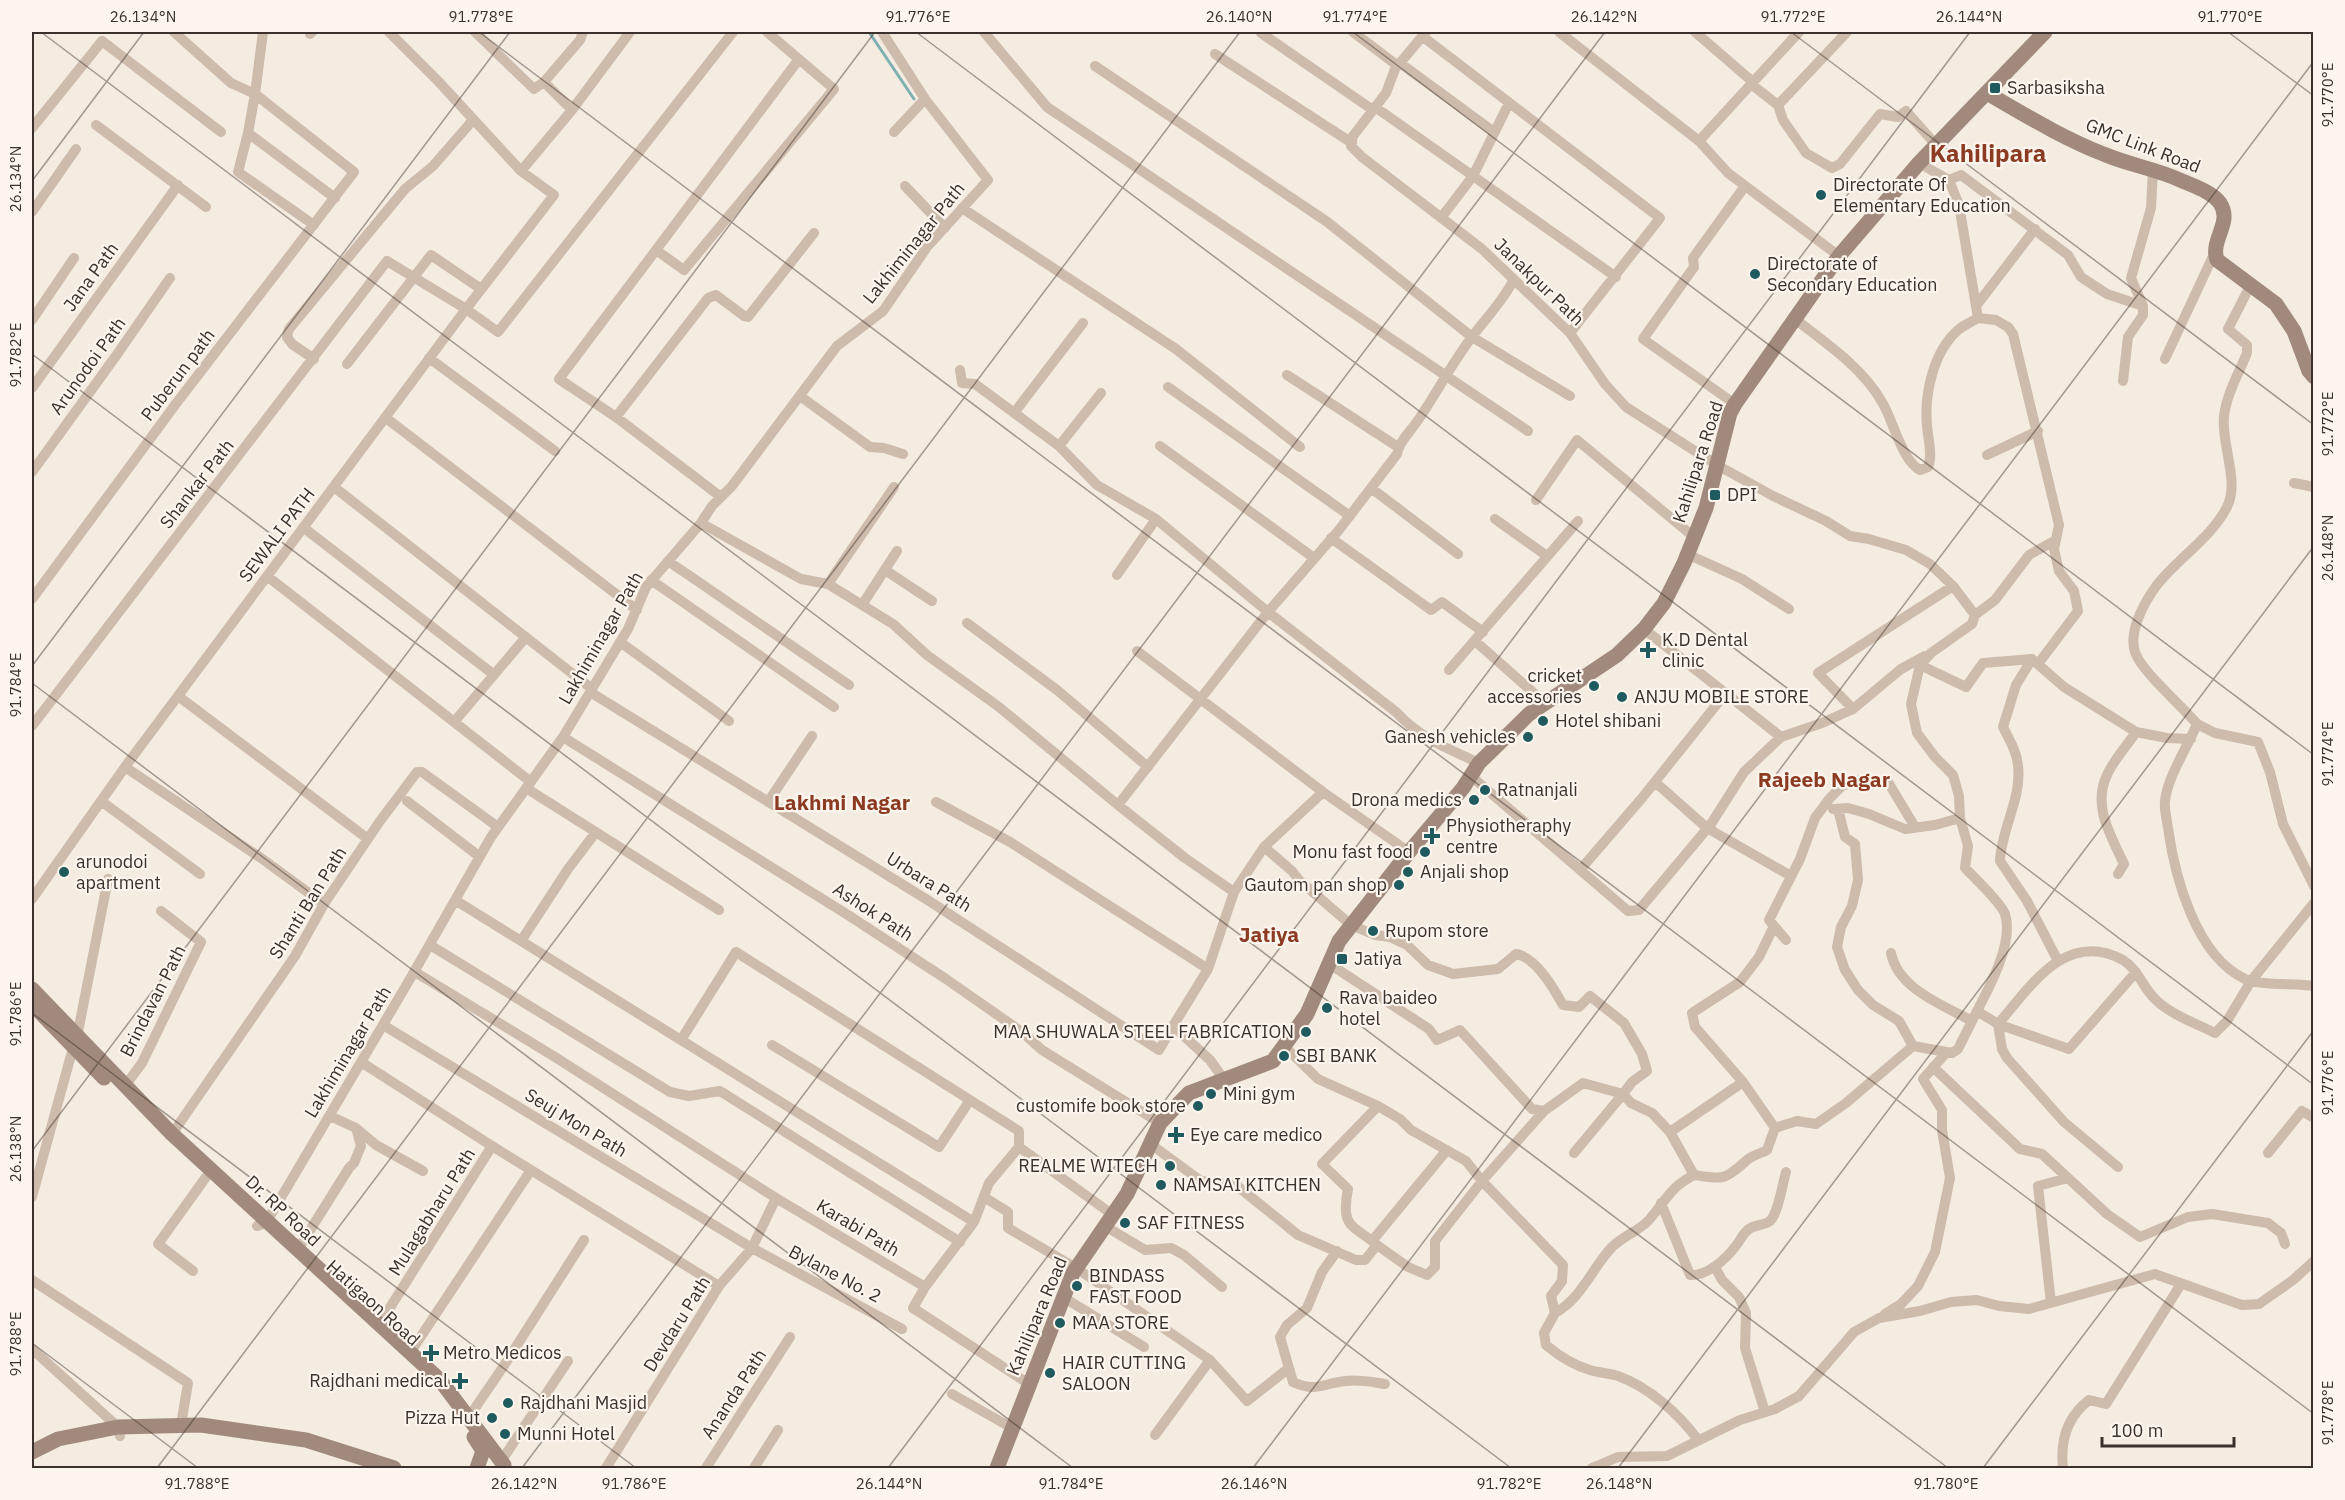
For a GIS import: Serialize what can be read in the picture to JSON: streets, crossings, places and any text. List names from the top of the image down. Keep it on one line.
{"streets":{"main road":["GMC Link Road","Kahilipara Road","Dr. RP Road","Hatigaon Road"],"street":["Lakhiminagar Path","Jana Path","Janakpur Path","Arunodoi Path","Puberun path","Shankar Path","SEWALI PATH","Urbara Path","Shanti Ban Path","Ashok Path","Brindavan Path","Seuj Mon Path","Mulagabharu Path","Karabi Path","Bylane No. 2","Devdaru Path","Ananda Path"]},"crossings":[["GMC Link Road","Kahilipara Road"],["Lakhiminagar Path","Urbara Path"],["Lakhiminagar Path","Shanti Ban Path"],["Lakhiminagar Path","Ashok Path"],["Lakhiminagar Path","Seuj Mon Path"],["Lakhiminagar Path","Dr. RP Road"],["Lakhiminagar Path","Karabi Path"],["Lakhiminagar Path","Hatigaon Road"],["Janakpur Path","Kahilipara Road"],["Kahilipara Road","Ashok Path"],["SEWALI PATH","Urbara Path"],["Shanti Ban Path","Dr. RP Road"],["Brindavan Path","Dr. RP Road"],["Seuj Mon Path","Bylane No. 2"],["Seuj Mon Path","Devdaru Path"],["Dr. RP Road","Mulagabharu Path"],["Dr. RP Road","Hatigaon Road"],["Karabi Path","Devdaru Path"],["Bylane No. 2","Devdaru Path"]],"districts":["Kahilipara","Rajeeb Nagar","Lakhmi Nagar","Jatiya"],"places":{"transit":["Sarbasiksha","DPI","Jatiya"],"other":["Directorate Of Elementary Education","Directorate of Secondary Education","cricket accessories","ANJU MOBILE STORE","Hotel shibani","Ganesh vehicles","Ratnanjali","Drona medics","Monu fast food","arunodoi apartment","Anjali shop","Gautom pan shop","Rupom store","Rava baideo hotel","MAA SHUWALA STEEL FABRICATION","SBI BANK","Mini gym","customife book store","REALME WITECH","NAMSAI KITCHEN","SAF FITNESS","BINDASS FAST FOOD","MAA STORE","HAIR CUTTING SALOON","Rajdhani Masjid","Pizza Hut","Munni Hotel"],"health":["K.D Dental clinic","Physiotheraphy centre","Eye care medico","Metro Medicos","Rajdhani medical"]},"scale_bar":"100 m","coordinates":["26.134°N","91.778°E","91.776°E","26.140°N","91.774°E","26.142°N","91.772°E","26.144°N","91.770°E","91.782°E","26.148°N","91.784°E","91.786°E","26.138°N","91.788°E","26.146°N","91.780°E"]}
